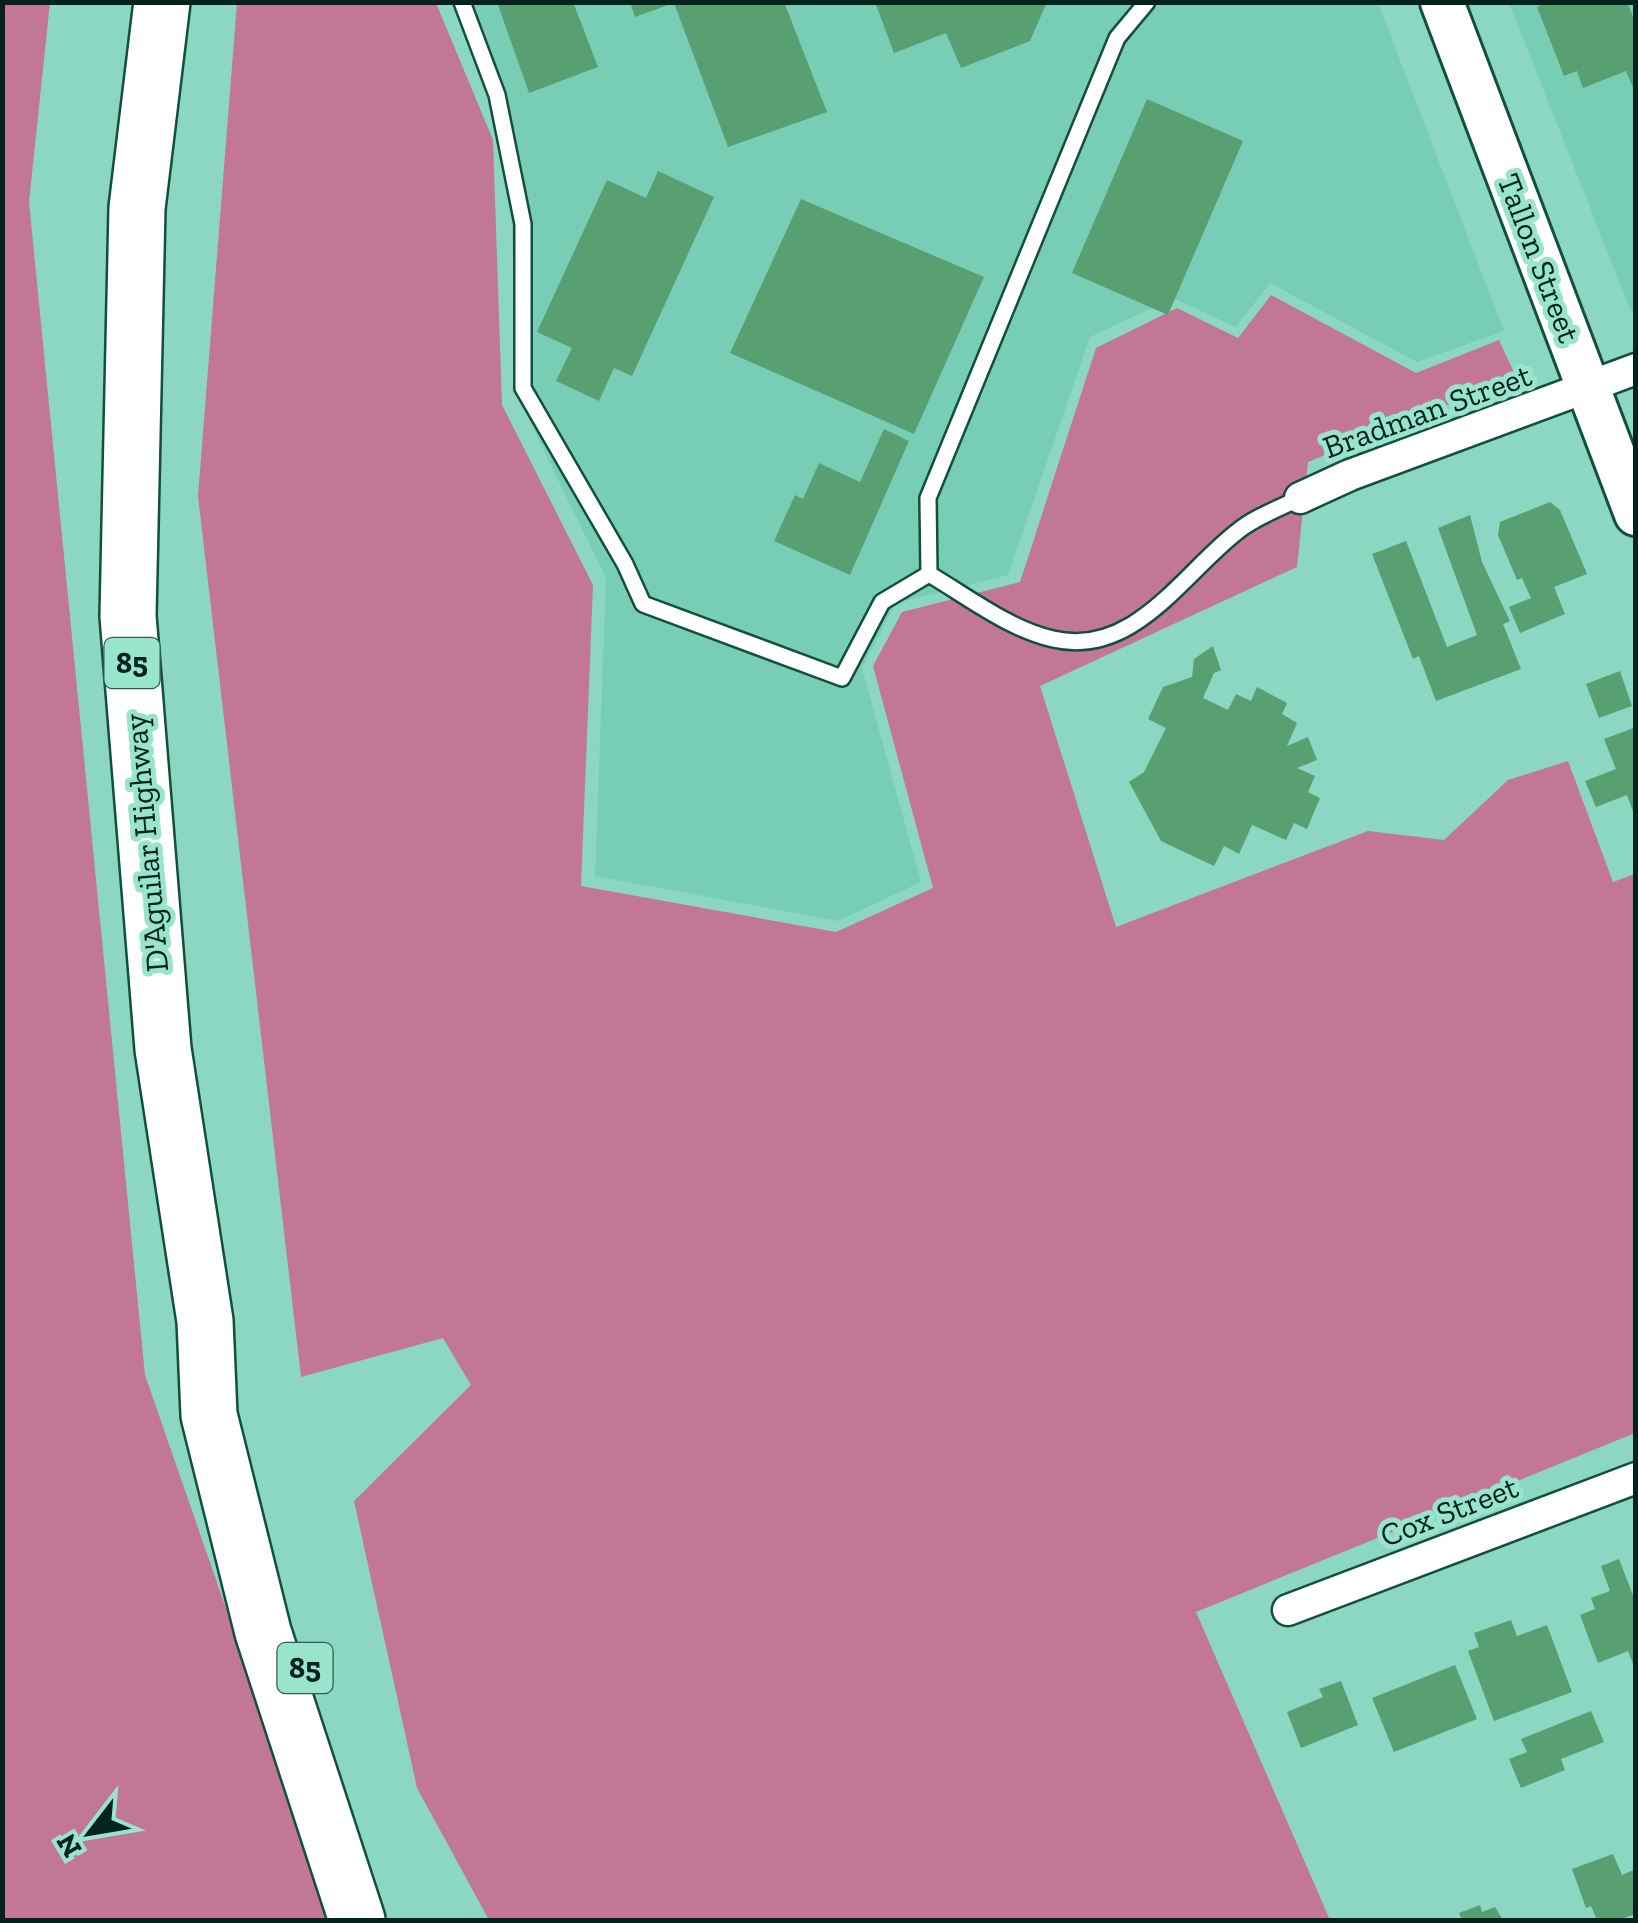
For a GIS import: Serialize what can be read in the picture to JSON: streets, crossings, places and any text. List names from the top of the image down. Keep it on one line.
{"streets":{"highway":["85","D'Aguilar Highway"],"street":["Tallon Street","Bradman Street","Cox Street"]},"crossings":[["Tallon Street","Bradman Street"]],"north":"bottom left"}
